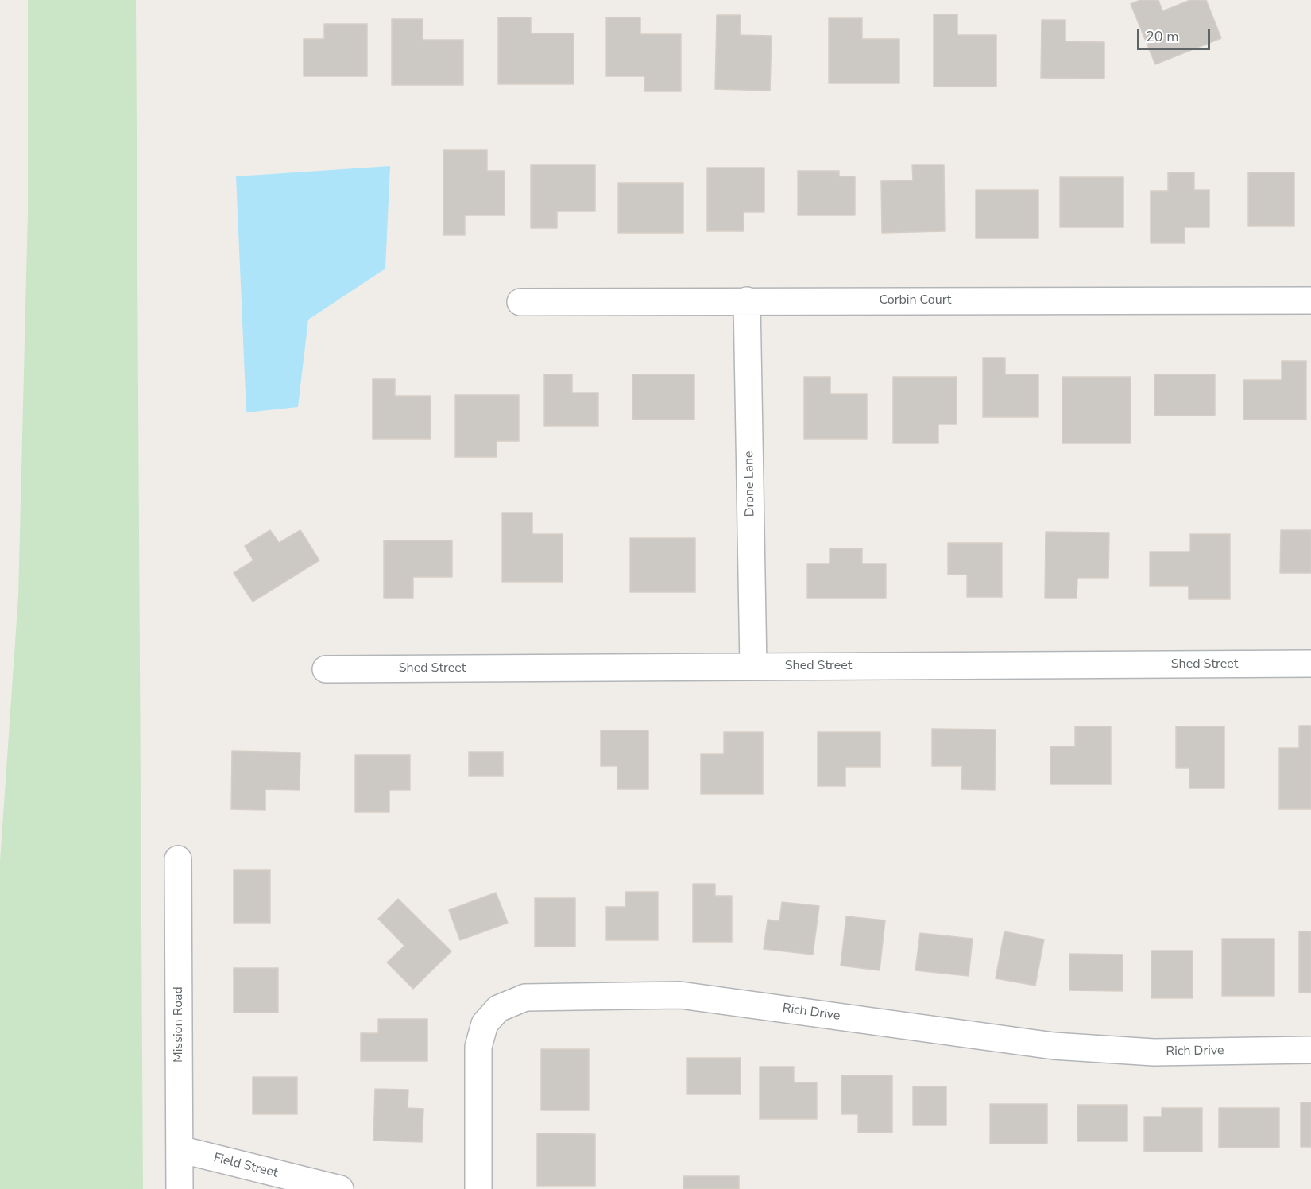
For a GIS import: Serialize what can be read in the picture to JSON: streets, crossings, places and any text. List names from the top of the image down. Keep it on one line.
{"streets":{"street":["Corbin Court","Drone Lane","Shed Street","Rich Drive","Mission Road","Field Street"]},"crossings":[["Corbin Court","Drone Lane"],["Drone Lane","Shed Street"],["Mission Road","Field Street"]],"scale_bar":"20 m"}
